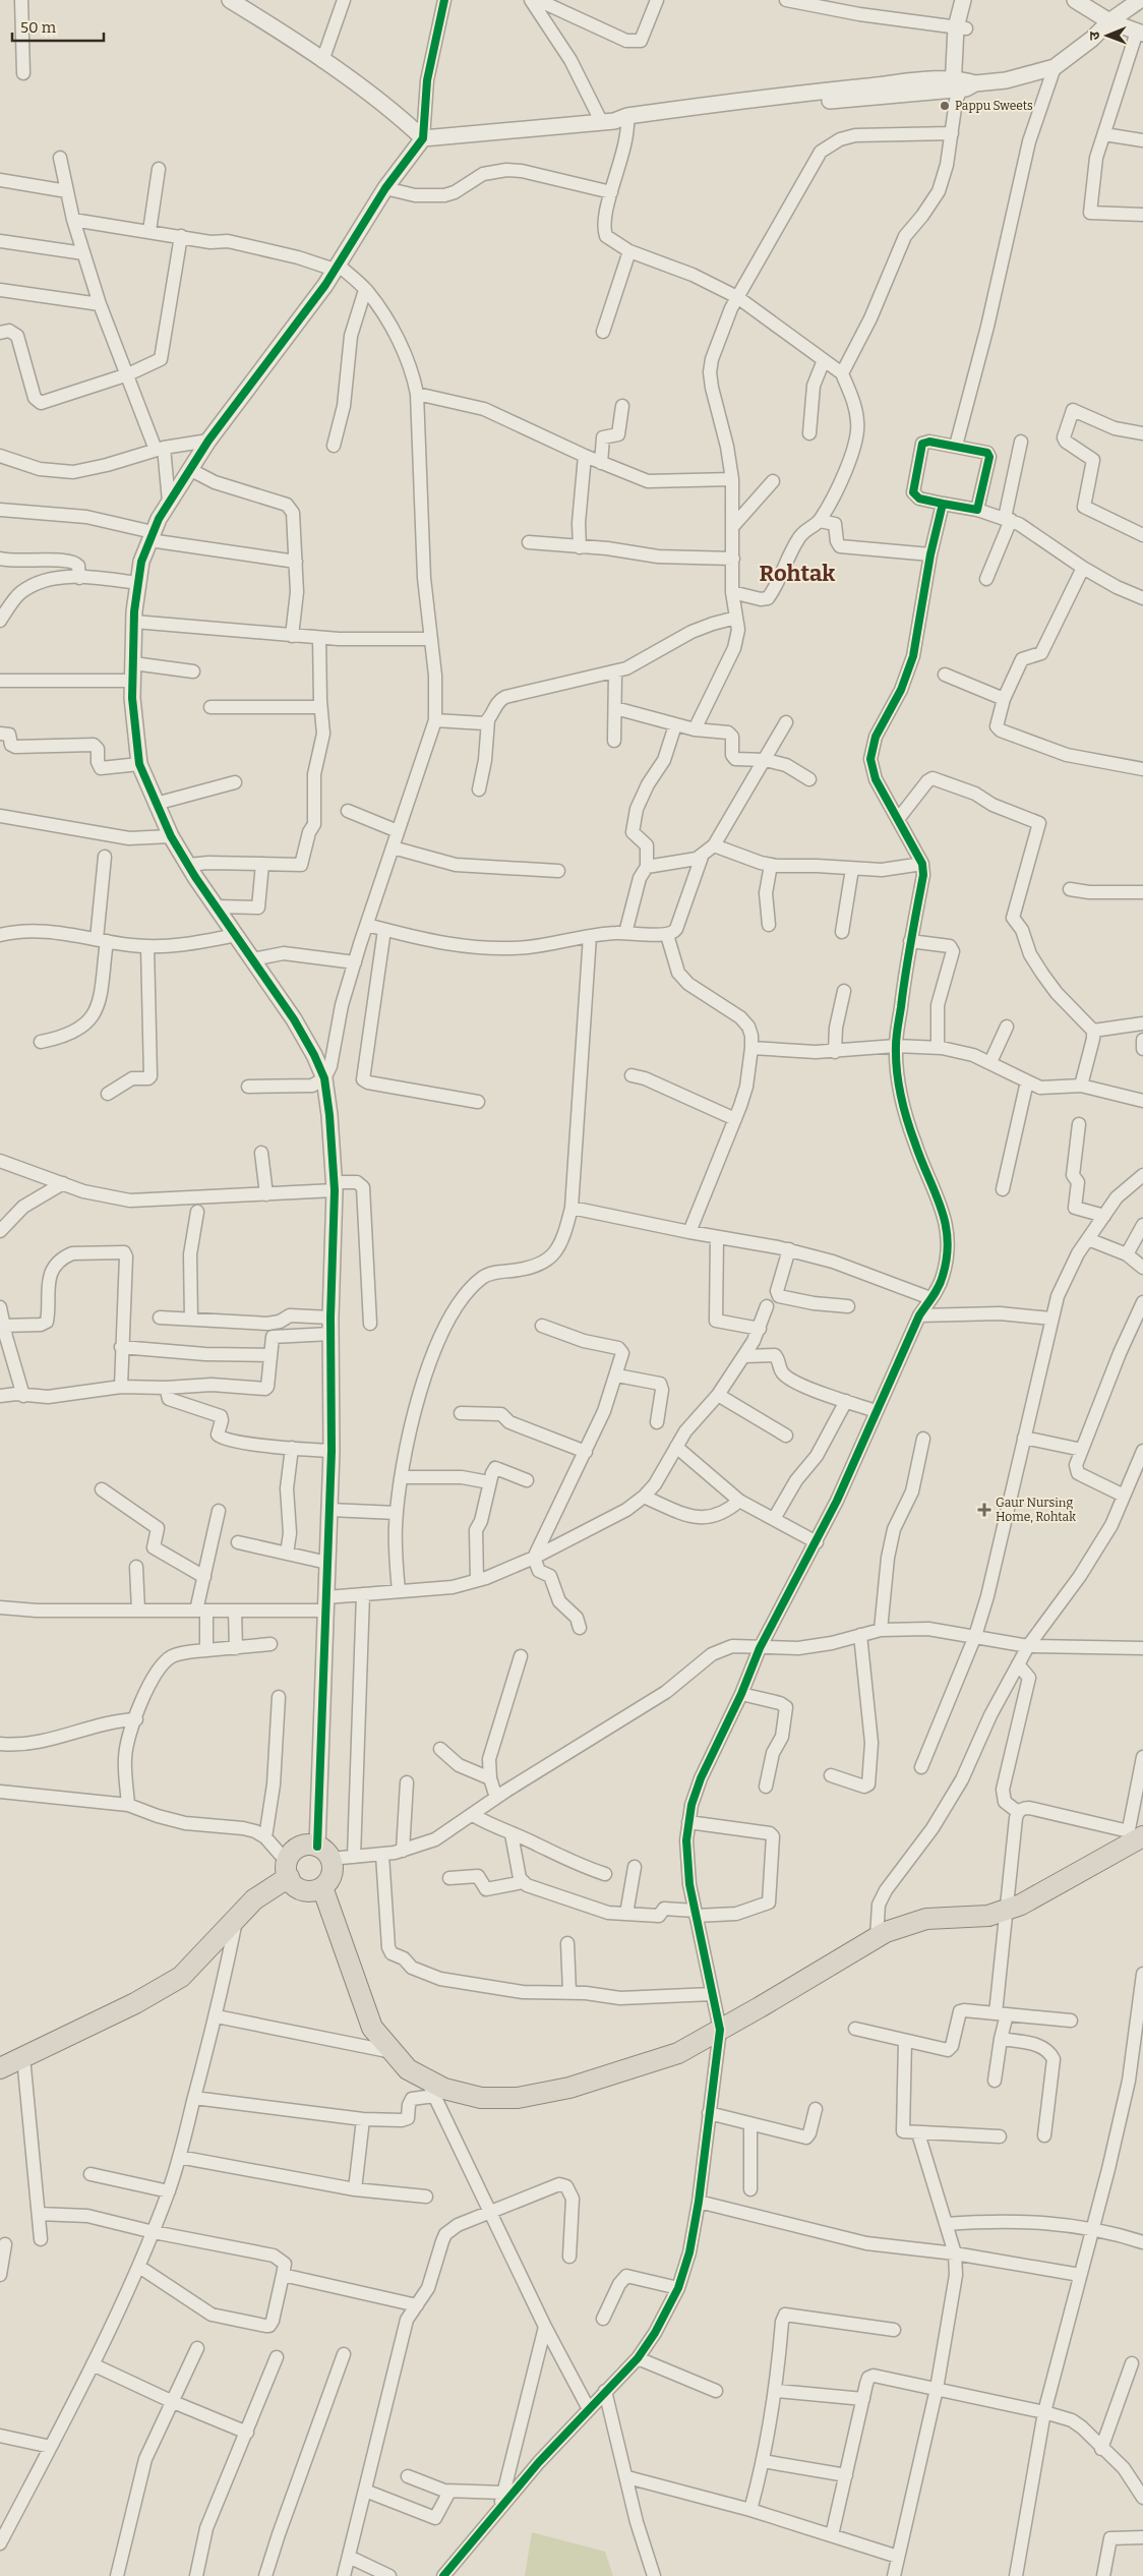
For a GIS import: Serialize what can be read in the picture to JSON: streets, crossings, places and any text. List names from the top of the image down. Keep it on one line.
{"districts":["Rohtak"],"places":{"other":["Pappu Sweets"],"health":["Gaur Nursing Home, Rohtak"]},"scale_bar":"50 m","north":"left"}
